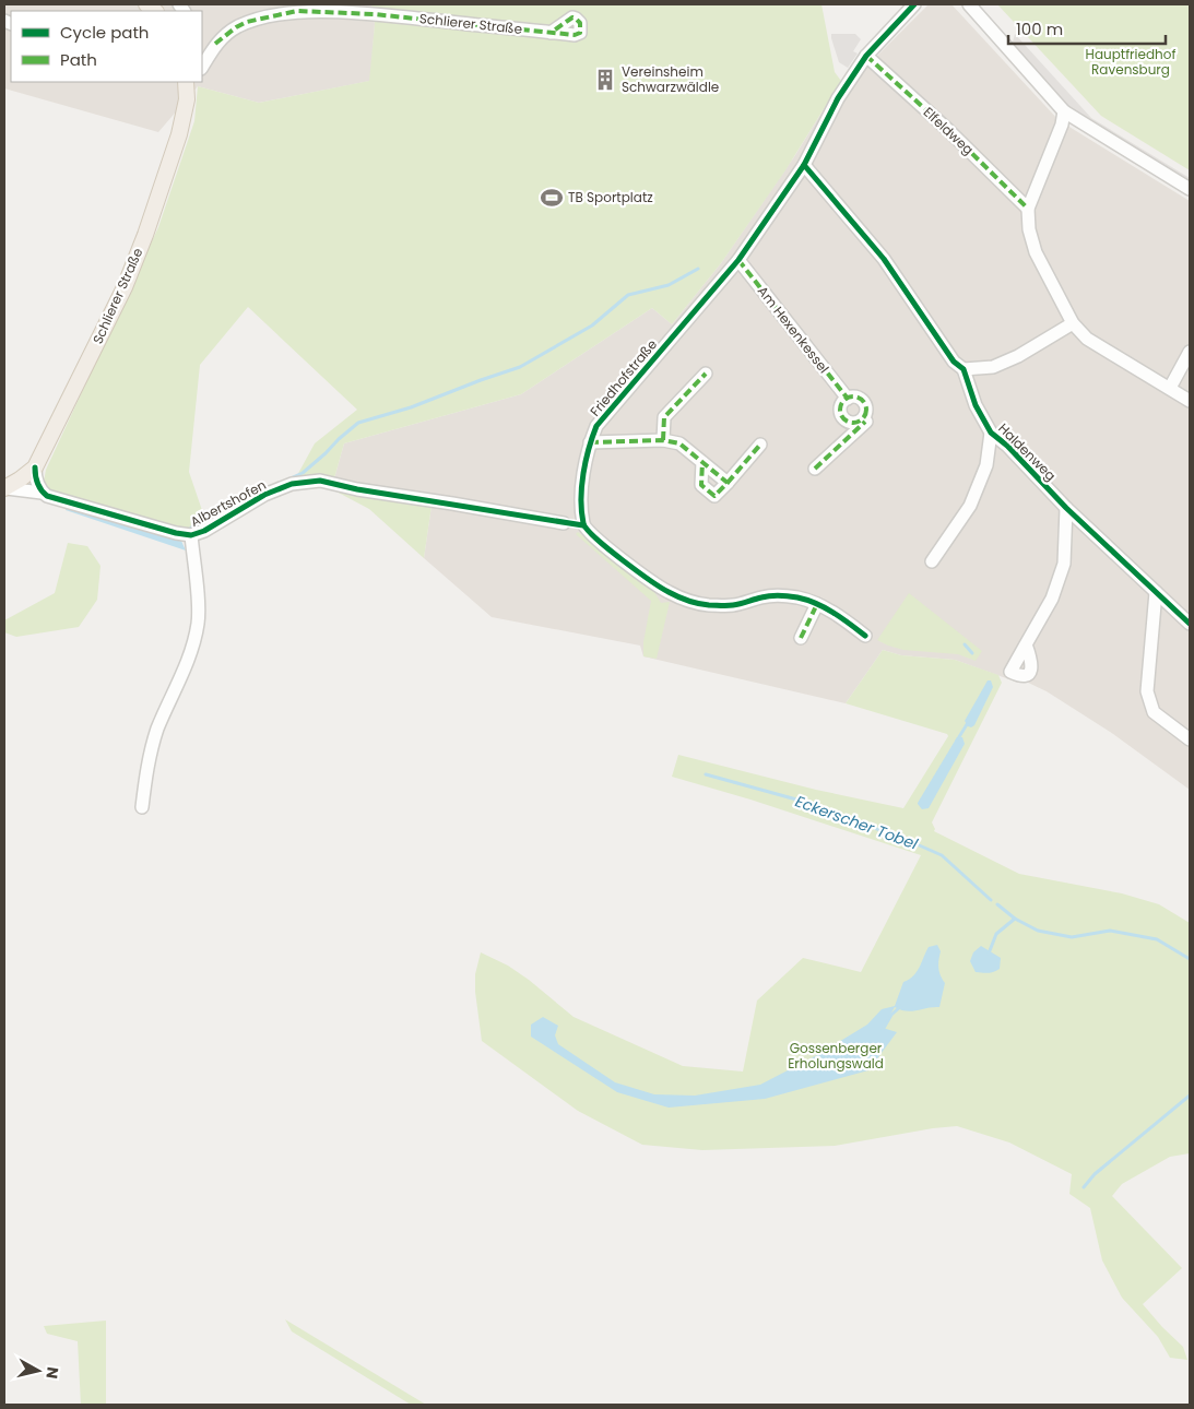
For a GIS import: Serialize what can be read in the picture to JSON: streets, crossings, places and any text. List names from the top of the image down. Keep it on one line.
{"streets":{"main road":["Schlierer Straße"],"street":["Elfeldweg","Am Hexenkessel","Friedhofstraße","Haldenweg","Albertshofen"]},"crossings":[["Schlierer Straße","Albertshofen"],["Elfeldweg","Friedhofstraße"],["Am Hexenkessel","Friedhofstraße"],["Friedhofstraße","Haldenweg"]],"water":["Eckerscher Tobel"],"parks":["Hauptfriedhof Ravensburg","Gossenberger Erholungswald"],"places":{"building":["Vereinsheim Schwarzwäldle"],"sports":["TB Sportplatz"]},"legend":["Cycle path","Path"],"scale_bar":"100 m","north":"right"}
